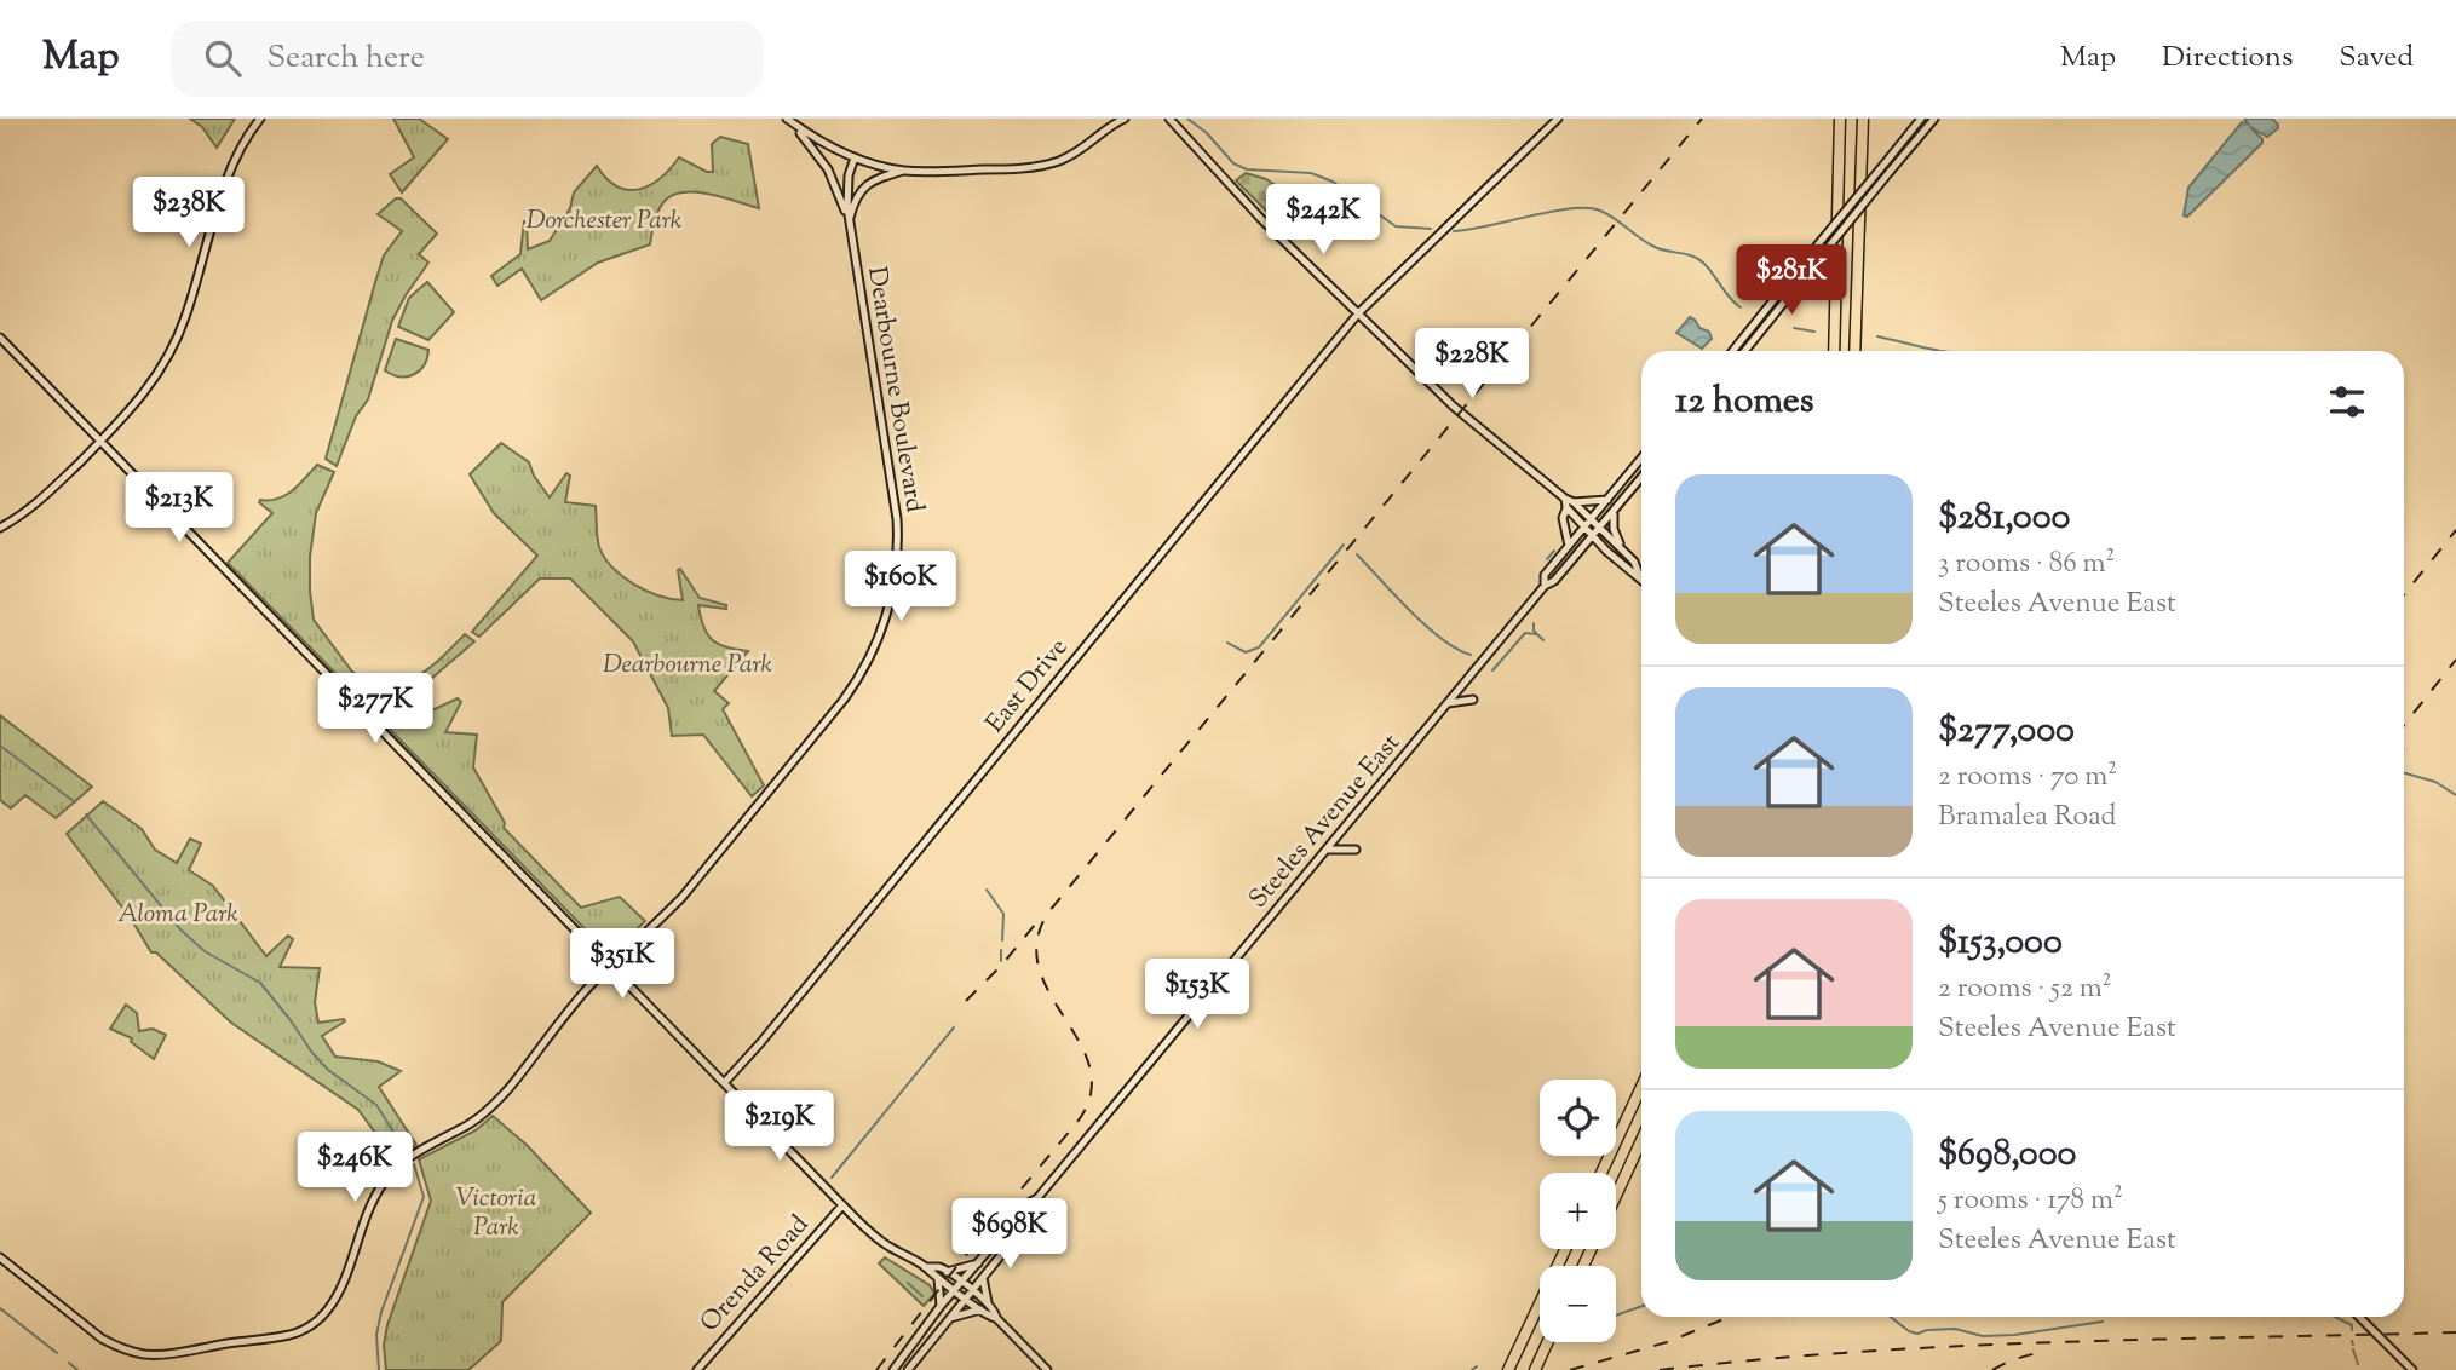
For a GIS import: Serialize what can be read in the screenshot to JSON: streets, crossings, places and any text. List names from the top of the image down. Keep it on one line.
{"streets":{"main road":["Dearbourne Boulevard","East Drive","Steeles Avenue East","Orenda Road"]},"parks":["Dorchester Park","Dearbourne Park","Aloma Park","Victoria Park"],"page":{"header":"Map","search":"Search here","nav":["Map","Directions","Saved"],"price":["$238K","$242K","$281K","$228K","$213K","$160K","$277K","$351K","$153K","$219K","$246K","$698K"],"heading":"12 homes","list":[{"name":"$281,000","note":"3 rooms · 86 m² · Steeles Avenue East"},{"name":"$277,000","note":"2 rooms · 70 m² · Bramalea Road"},{"name":"$153,000","note":"2 rooms · 52 m² · Steeles Avenue East"},{"name":"$698,000","note":"5 rooms · 178 m² · Steeles Avenue East"}],"map_buttons":["+","−"]}}
